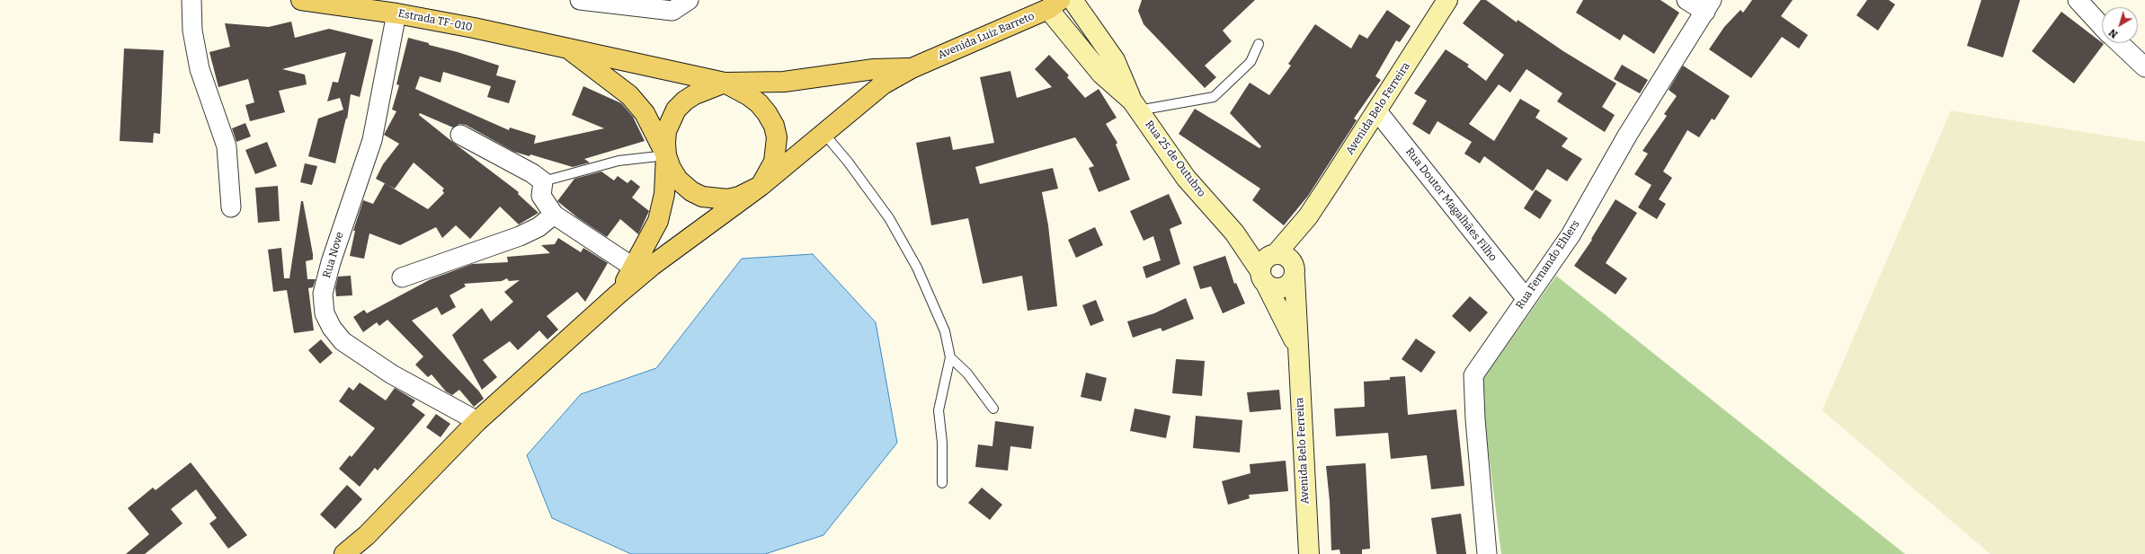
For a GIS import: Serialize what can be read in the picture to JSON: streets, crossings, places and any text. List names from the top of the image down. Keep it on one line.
{"streets":{"main road":["Estrada TF-010","Avenida Luiz Barreto","Avenida Belo Ferreira","Rua 25 de Outubro"],"street":["Rua Doutor Magalhães Filho","Rua Nove","Rua Fernando Ehlers"]},"crossings":[["Estrada TF-010","Avenida Luiz Barreto"],["Estrada TF-010","Rua Nove"],["Avenida Belo Ferreira","Rua 25 de Outubro"],["Avenida Belo Ferreira","Rua Doutor Magalhães Filho"],["Rua Doutor Magalhães Filho","Rua Fernando Ehlers"]],"north":"bottom left"}
